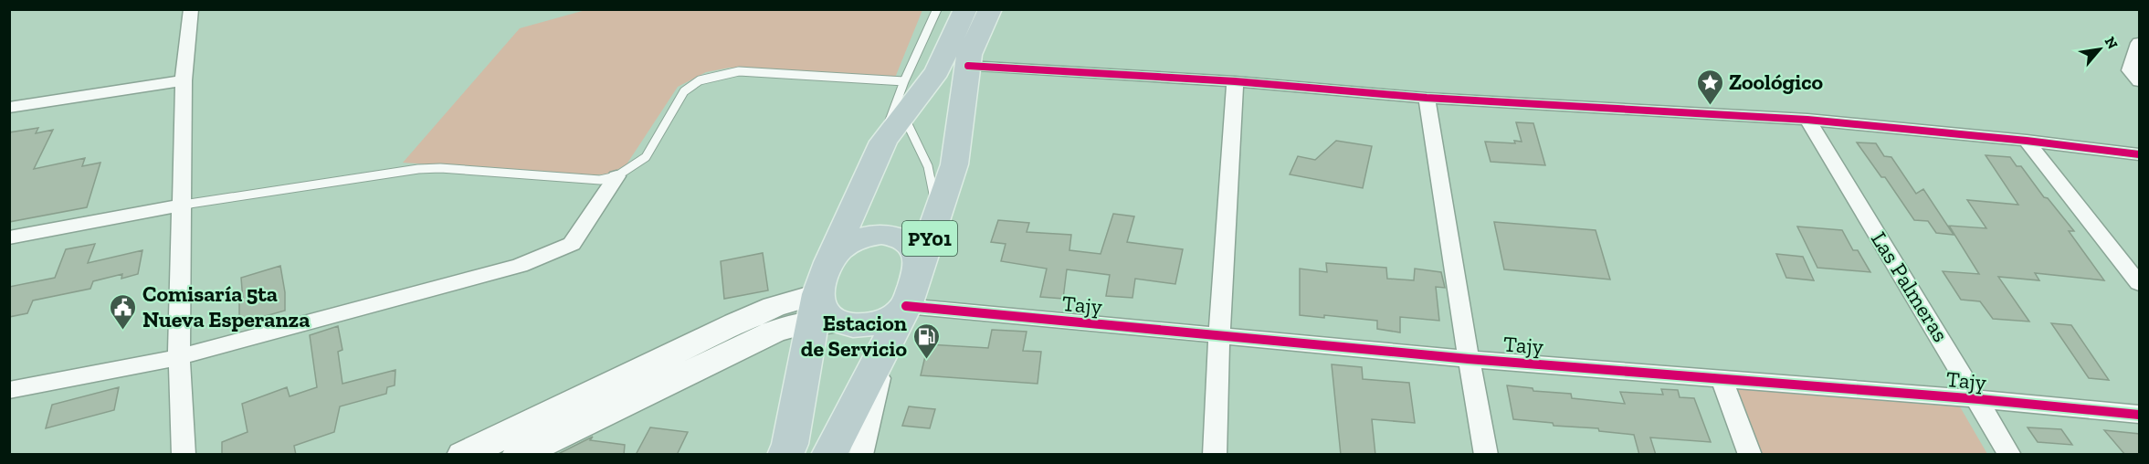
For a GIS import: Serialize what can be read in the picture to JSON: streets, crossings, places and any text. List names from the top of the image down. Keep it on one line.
{"streets":{"highway":["PY01"],"street":["Las Palmeras","Tajy"]},"crossings":[["PY01","Tajy"],["Las Palmeras","Tajy"]],"places":{"place":["Zoológico"],"public building":["Comisaría 5ta Nueva Esperanza"],"fuel station":["Estacion de Servicio"]},"north":"top right"}
